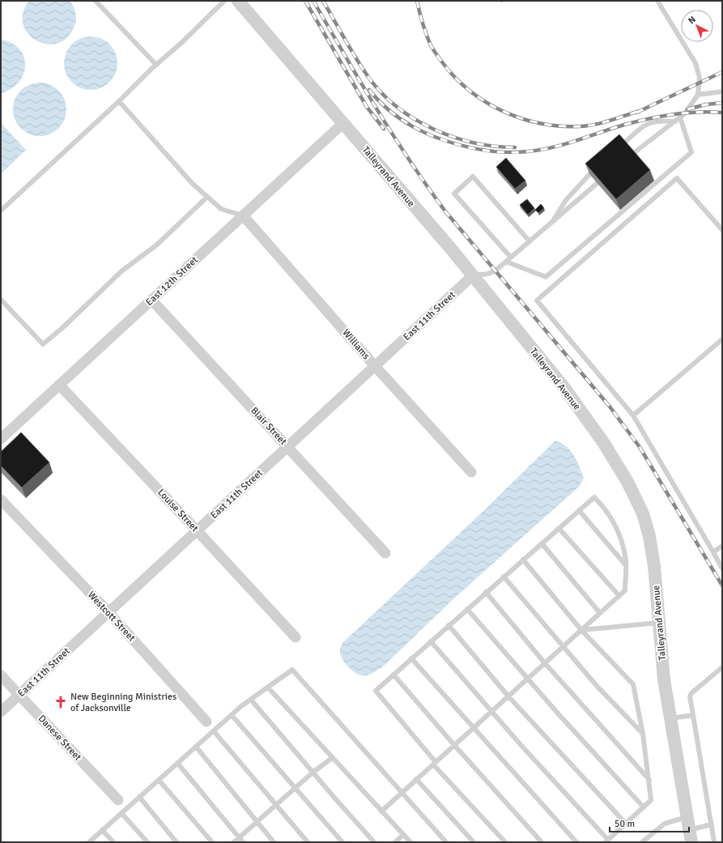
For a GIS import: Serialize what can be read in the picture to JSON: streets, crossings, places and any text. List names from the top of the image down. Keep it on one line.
{"streets":{"street":["Talleyrand Avenue","East 12th Street","East 11th Street","Williams","Blair Street","Louise Street","Westcott Street","Danese Street"]},"crossings":[["Talleyrand Avenue","East 12th Street"],["Talleyrand Avenue","East 11th Street"],["East 12th Street","Williams"],["East 12th Street","Blair Street"],["East 12th Street","Louise Street"],["East 11th Street","Williams"],["East 11th Street","Blair Street"],["East 11th Street","Louise Street"],["East 11th Street","Westcott Street"],["East 11th Street","Danese Street"]],"places":{"church":["New Beginning Ministries of Jacksonville"]},"scale_bar":"50 m","north":"top left"}
